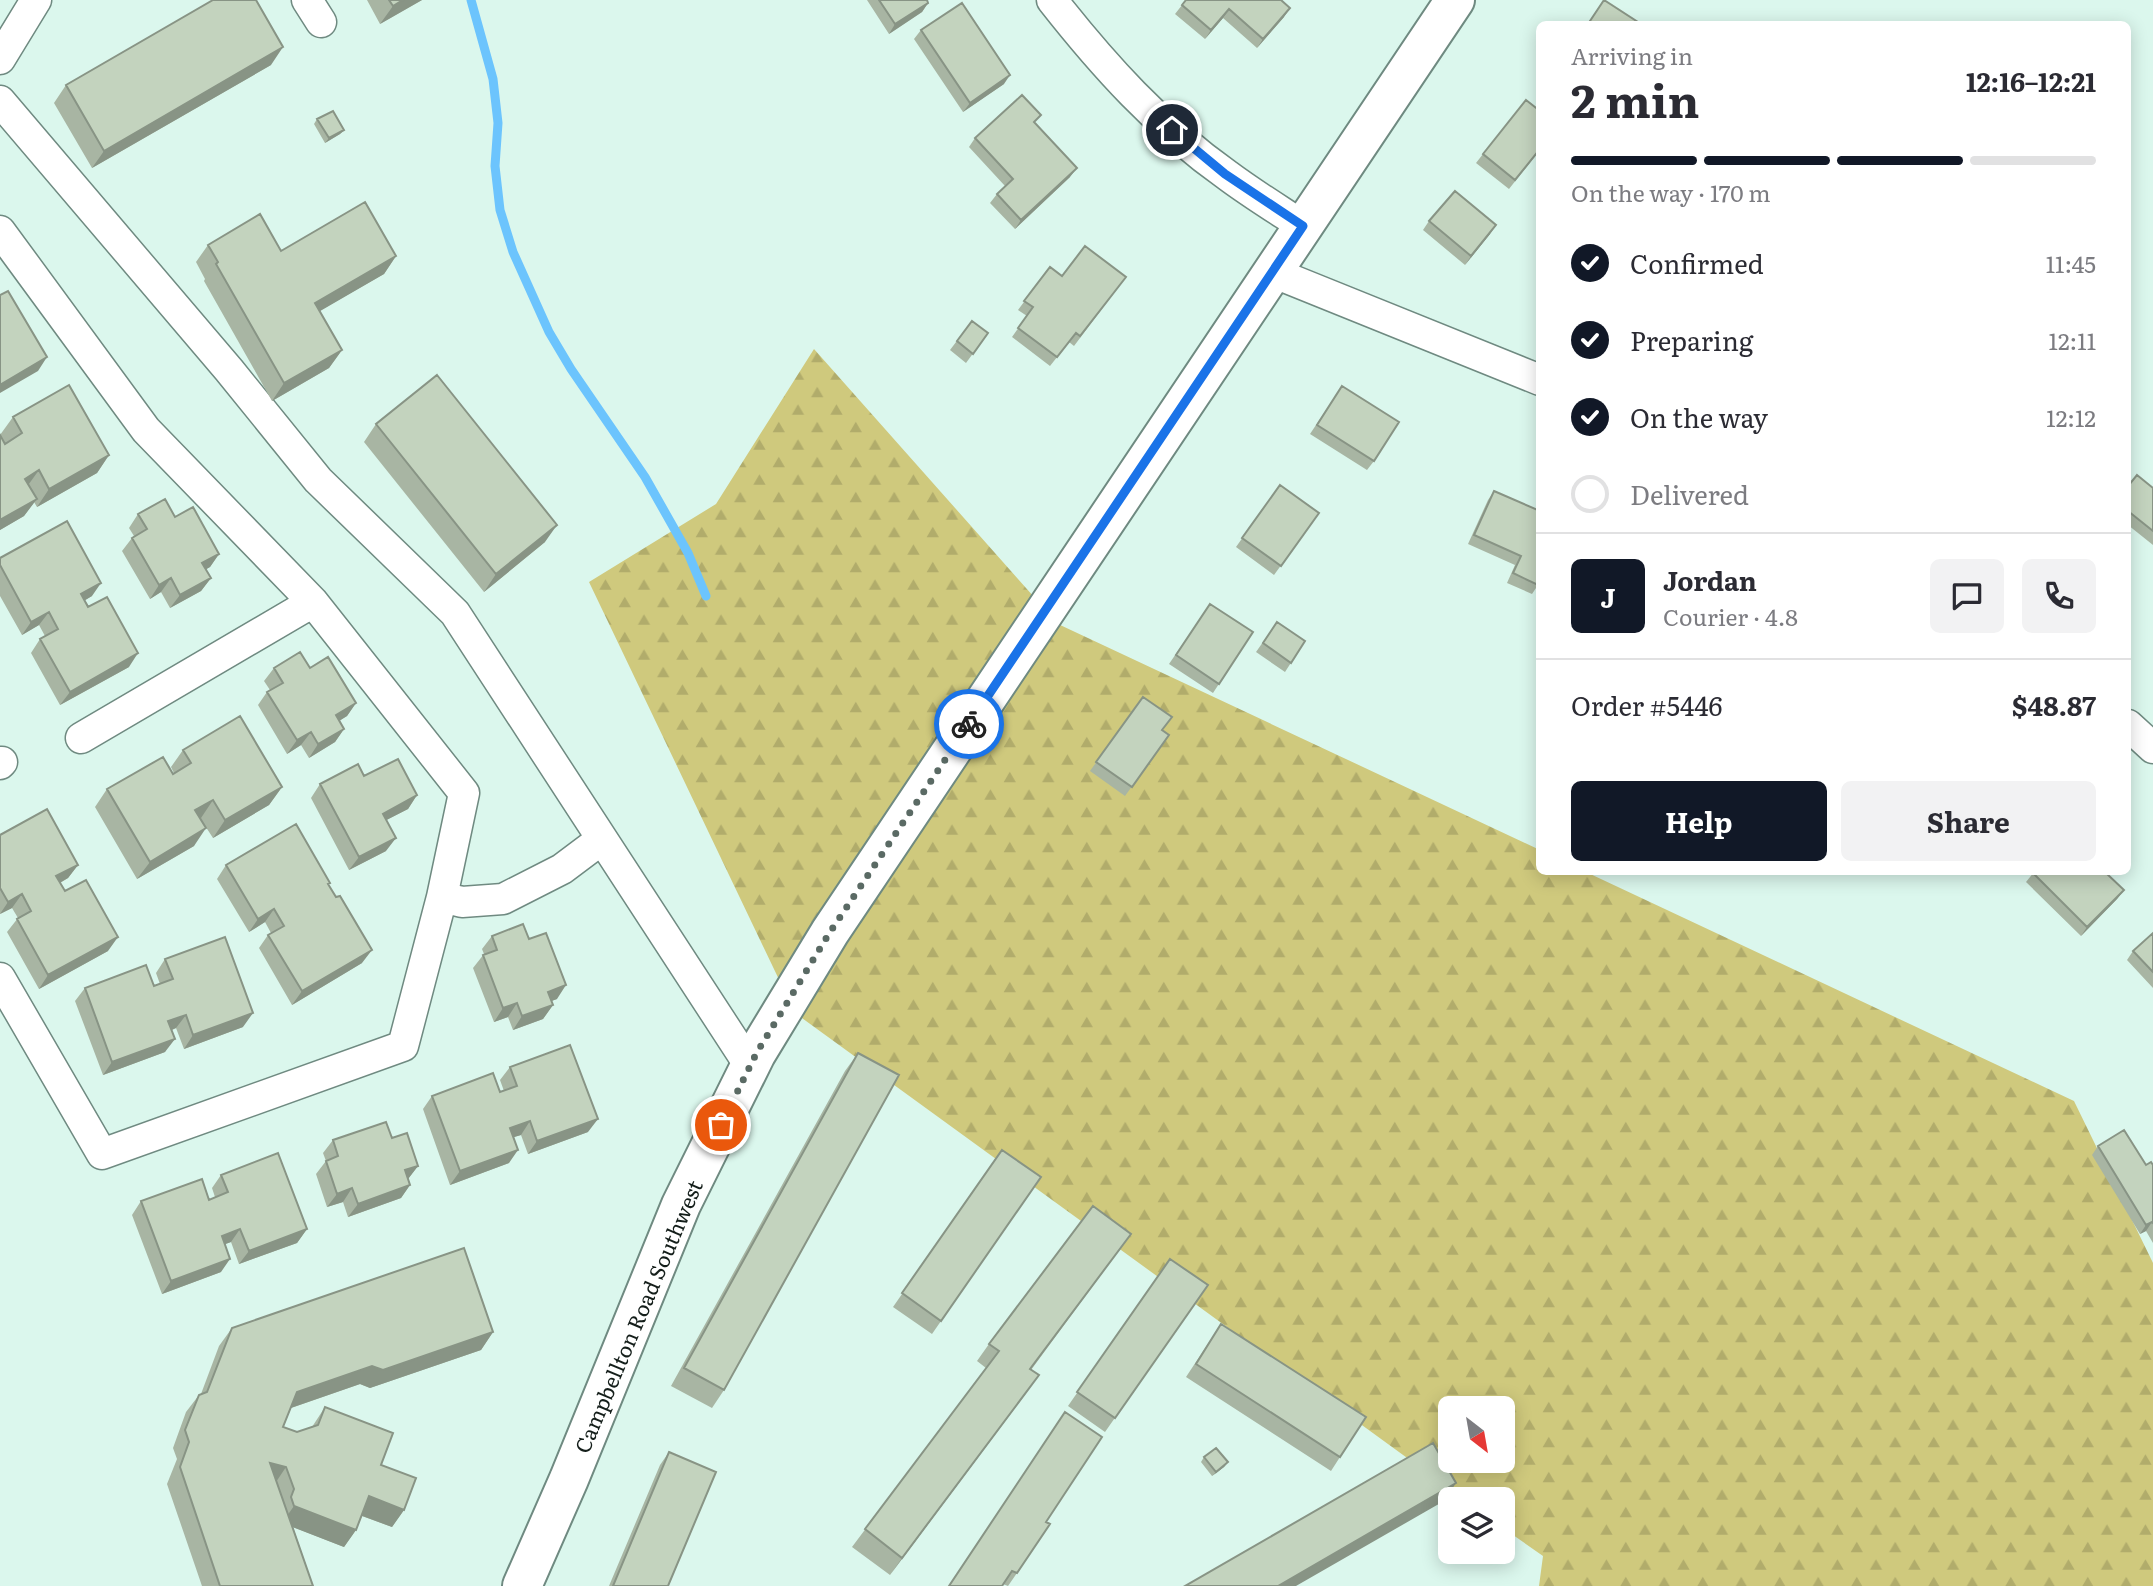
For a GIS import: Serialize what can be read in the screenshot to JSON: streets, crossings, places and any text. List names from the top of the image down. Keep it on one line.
{"streets":{"main road":["Campbellton Road Southwest"]},"north":"bottom right","page":{"heading":["2 min","Arriving in","12:16–12:21"],"panel":["Jordan","Courier · 4.8","Order #5446","$48.87"],"bar":"On the way · 170 m","list":[["Confirmed","11:45"],["Preparing","12:11"],["On the way","12:12"],"Delivered"],"round":"J","buttons":["Help","Share"]}}
